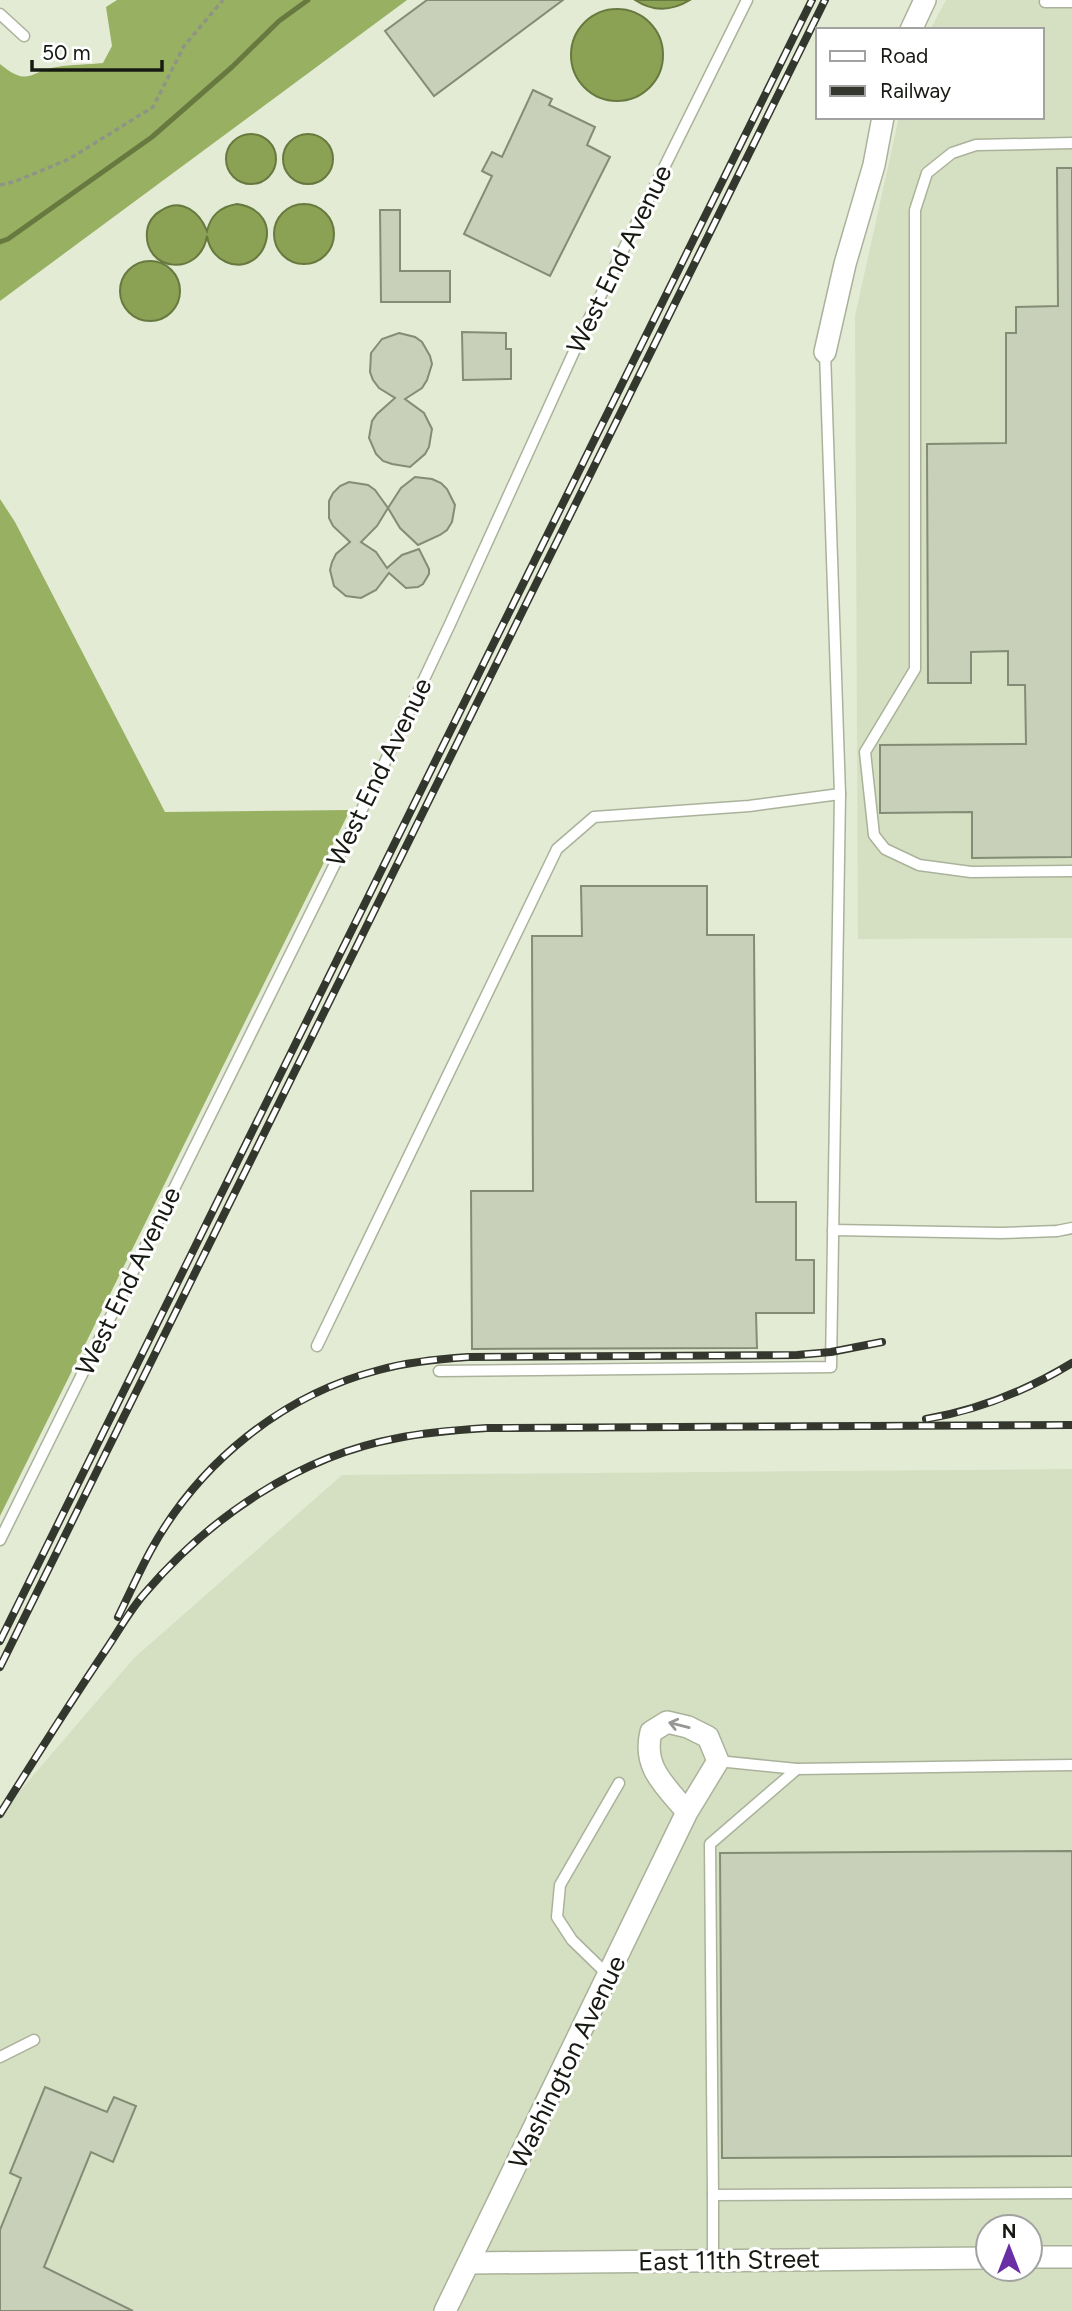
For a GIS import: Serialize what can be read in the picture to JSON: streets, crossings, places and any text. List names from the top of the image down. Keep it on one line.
{"streets":{"street":["Washington Avenue","East 11th Street"],"lane":["West End Avenue"]},"crossings":[["Washington Avenue","East 11th Street"]],"legend":["Road","Railway"],"scale_bar":"50 m","north":"top"}
